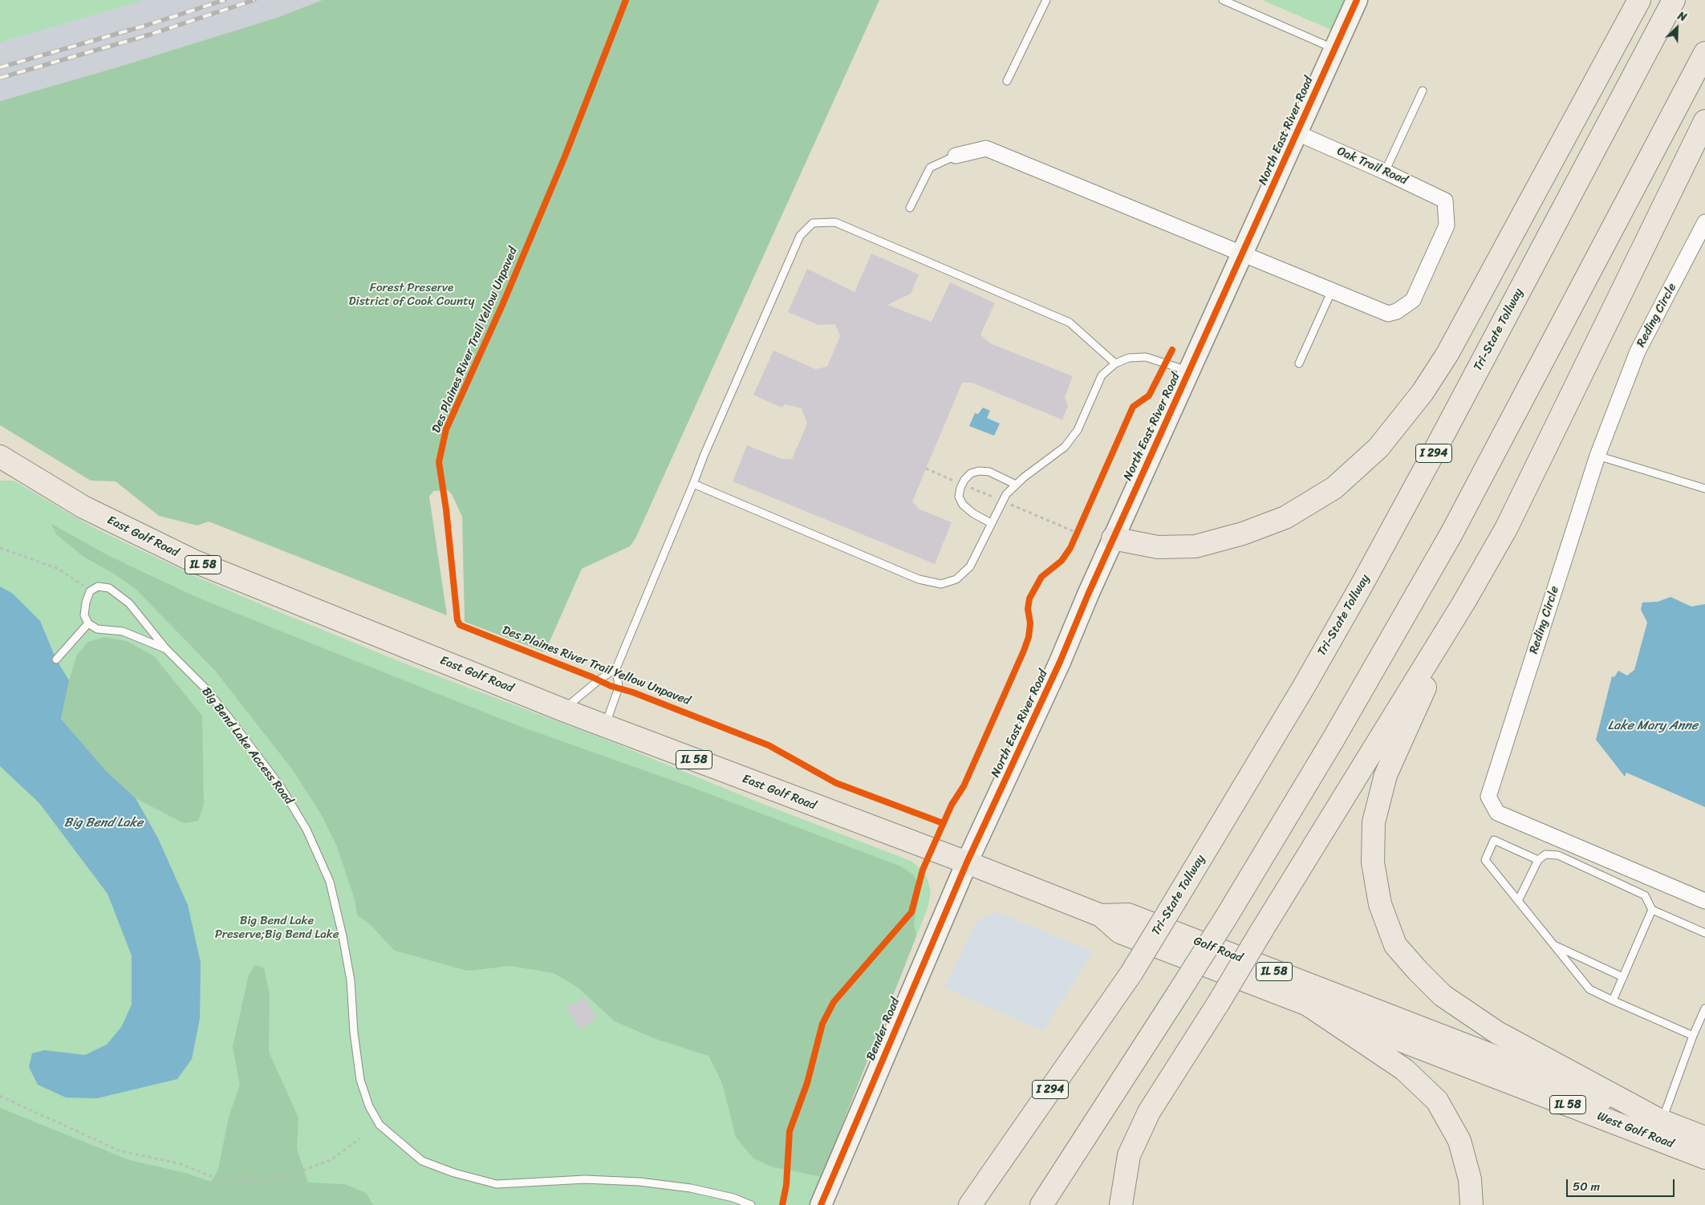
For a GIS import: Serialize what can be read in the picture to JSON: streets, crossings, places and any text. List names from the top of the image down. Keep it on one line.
{"streets":{"main road":["Tri-State Tollway","I 294","East Golf Road","IL 58","Golf Road","West Golf Road"],"street":["North East River Road","Oak Trail Road","Reding Circle","Bender Road"],"lane":["Big Bend Lake Access Road"],"cycle path":["Des Plaines River Trail Yellow Unpaved"]},"crossings":[["North East River Road","Oak Trail Road"],["North East River Road","East Golf Road"],["North East River Road","Golf Road"],["North East River Road","Bender Road"],["East Golf Road","Golf Road"],["East Golf Road","Bender Road"],["Golf Road","Bender Road"],["Golf Road","West Golf Road"]],"water":["Lake Mary Anne","Big Bend Lake"],"parks":["Forest Preserve District of Cook County","Big Bend Lake Preserve;Big Bend Lake"],"scale_bar":"50 m","north":"top right"}
